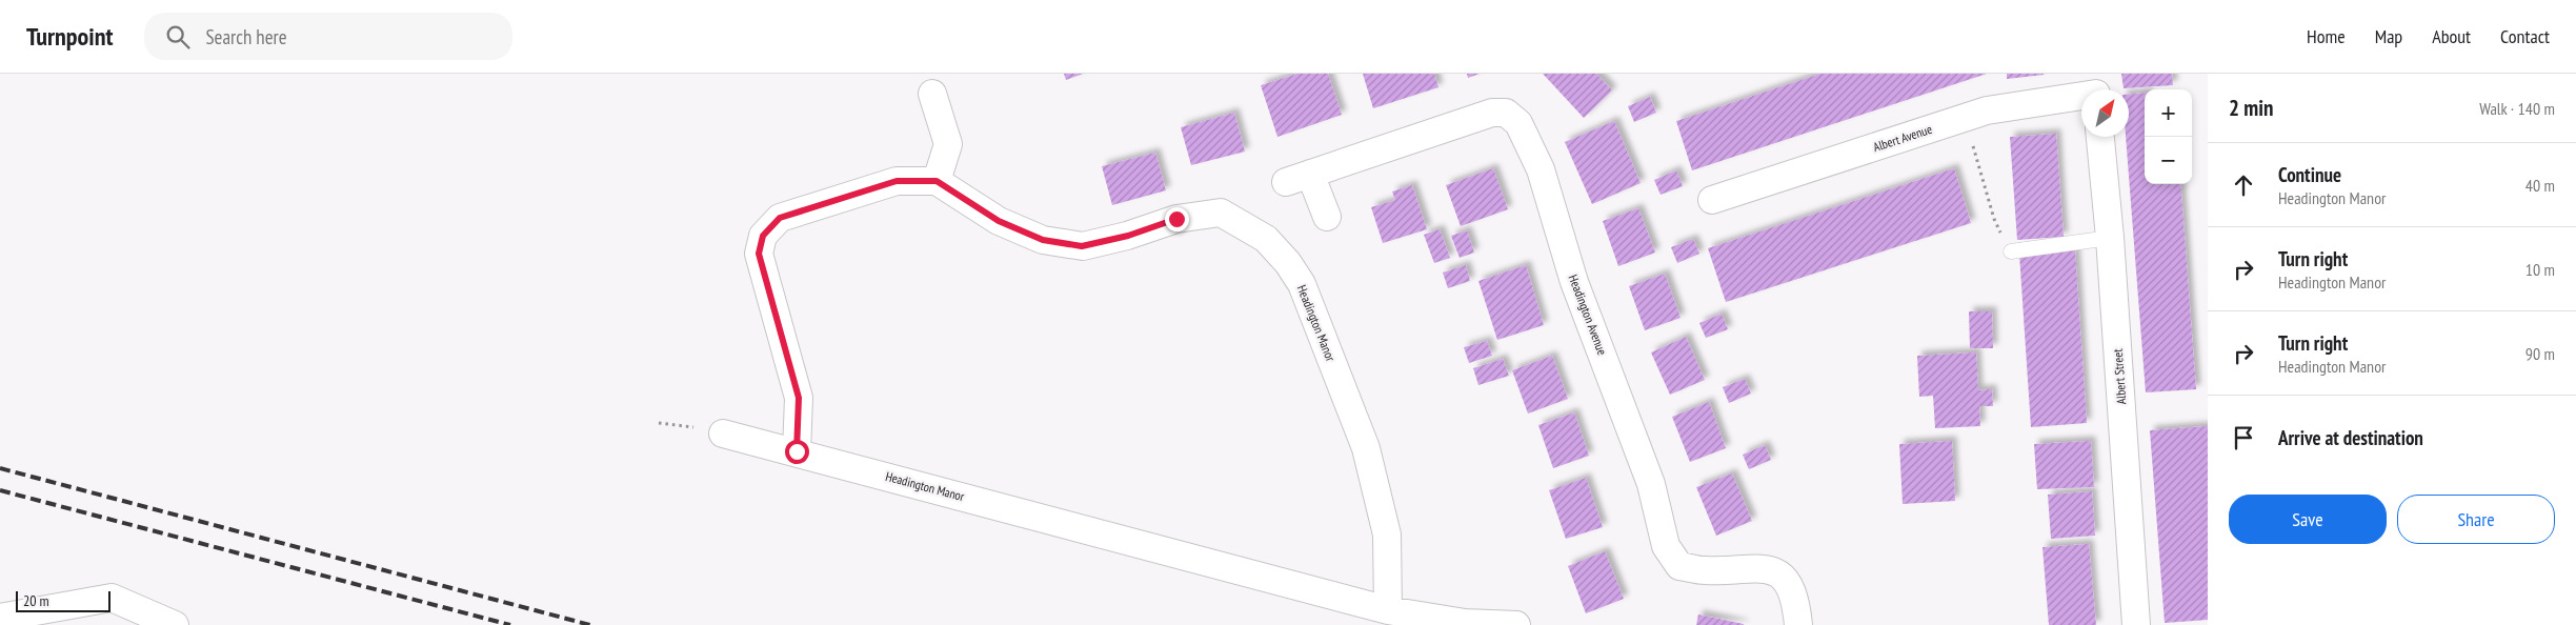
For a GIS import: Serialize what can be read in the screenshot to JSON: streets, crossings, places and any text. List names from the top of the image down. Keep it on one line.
{"streets":{"street":["Albert Avenue","Headington Avenue","Headington Manor","Albert Street"]},"scale_bar":"20 m","north":"top right","page":{"header":"Turnpoint","search":"Search here","nav":["Home","Map","About","Contact"],"heading":["2 min","Walk · 140 m"],"map_buttons":["+","−"],"list":[["Continue","Headington Manor","40 m"],["Turn right","Headington Manor","10 m"],["Turn right","Headington Manor","90 m"],"Arrive at destination"],"buttons":["Save","Share"],"scale":"20 m"}}
